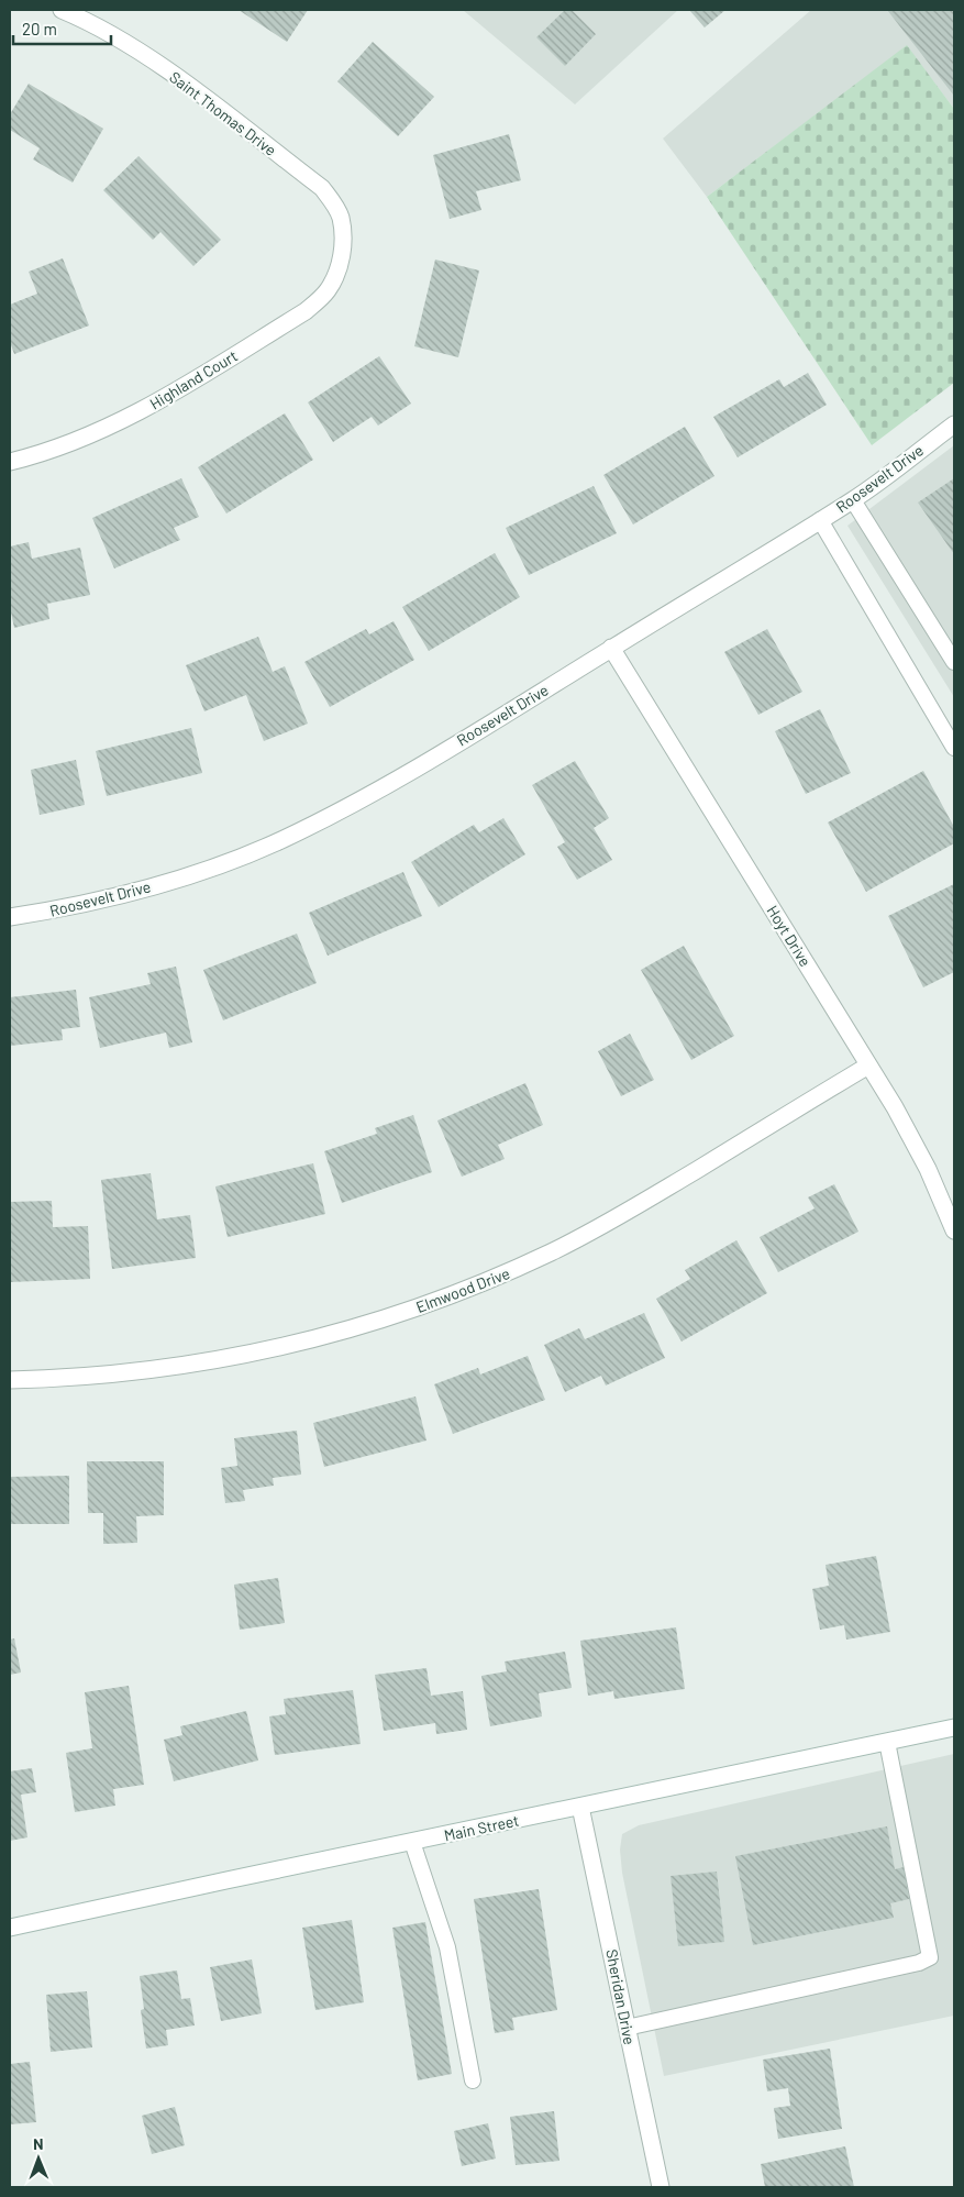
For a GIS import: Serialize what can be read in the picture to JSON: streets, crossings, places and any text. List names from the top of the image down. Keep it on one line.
{"streets":{"street":["Saint Thomas Drive","Highland Court","Roosevelt Drive","Hoyt Drive","Elmwood Drive","Main Street","Sheridan Drive"]},"crossings":[["Saint Thomas Drive","Highland Court"],["Roosevelt Drive","Hoyt Drive"],["Hoyt Drive","Elmwood Drive"],["Main Street","Sheridan Drive"]],"scale_bar":"20 m","north":"top"}
